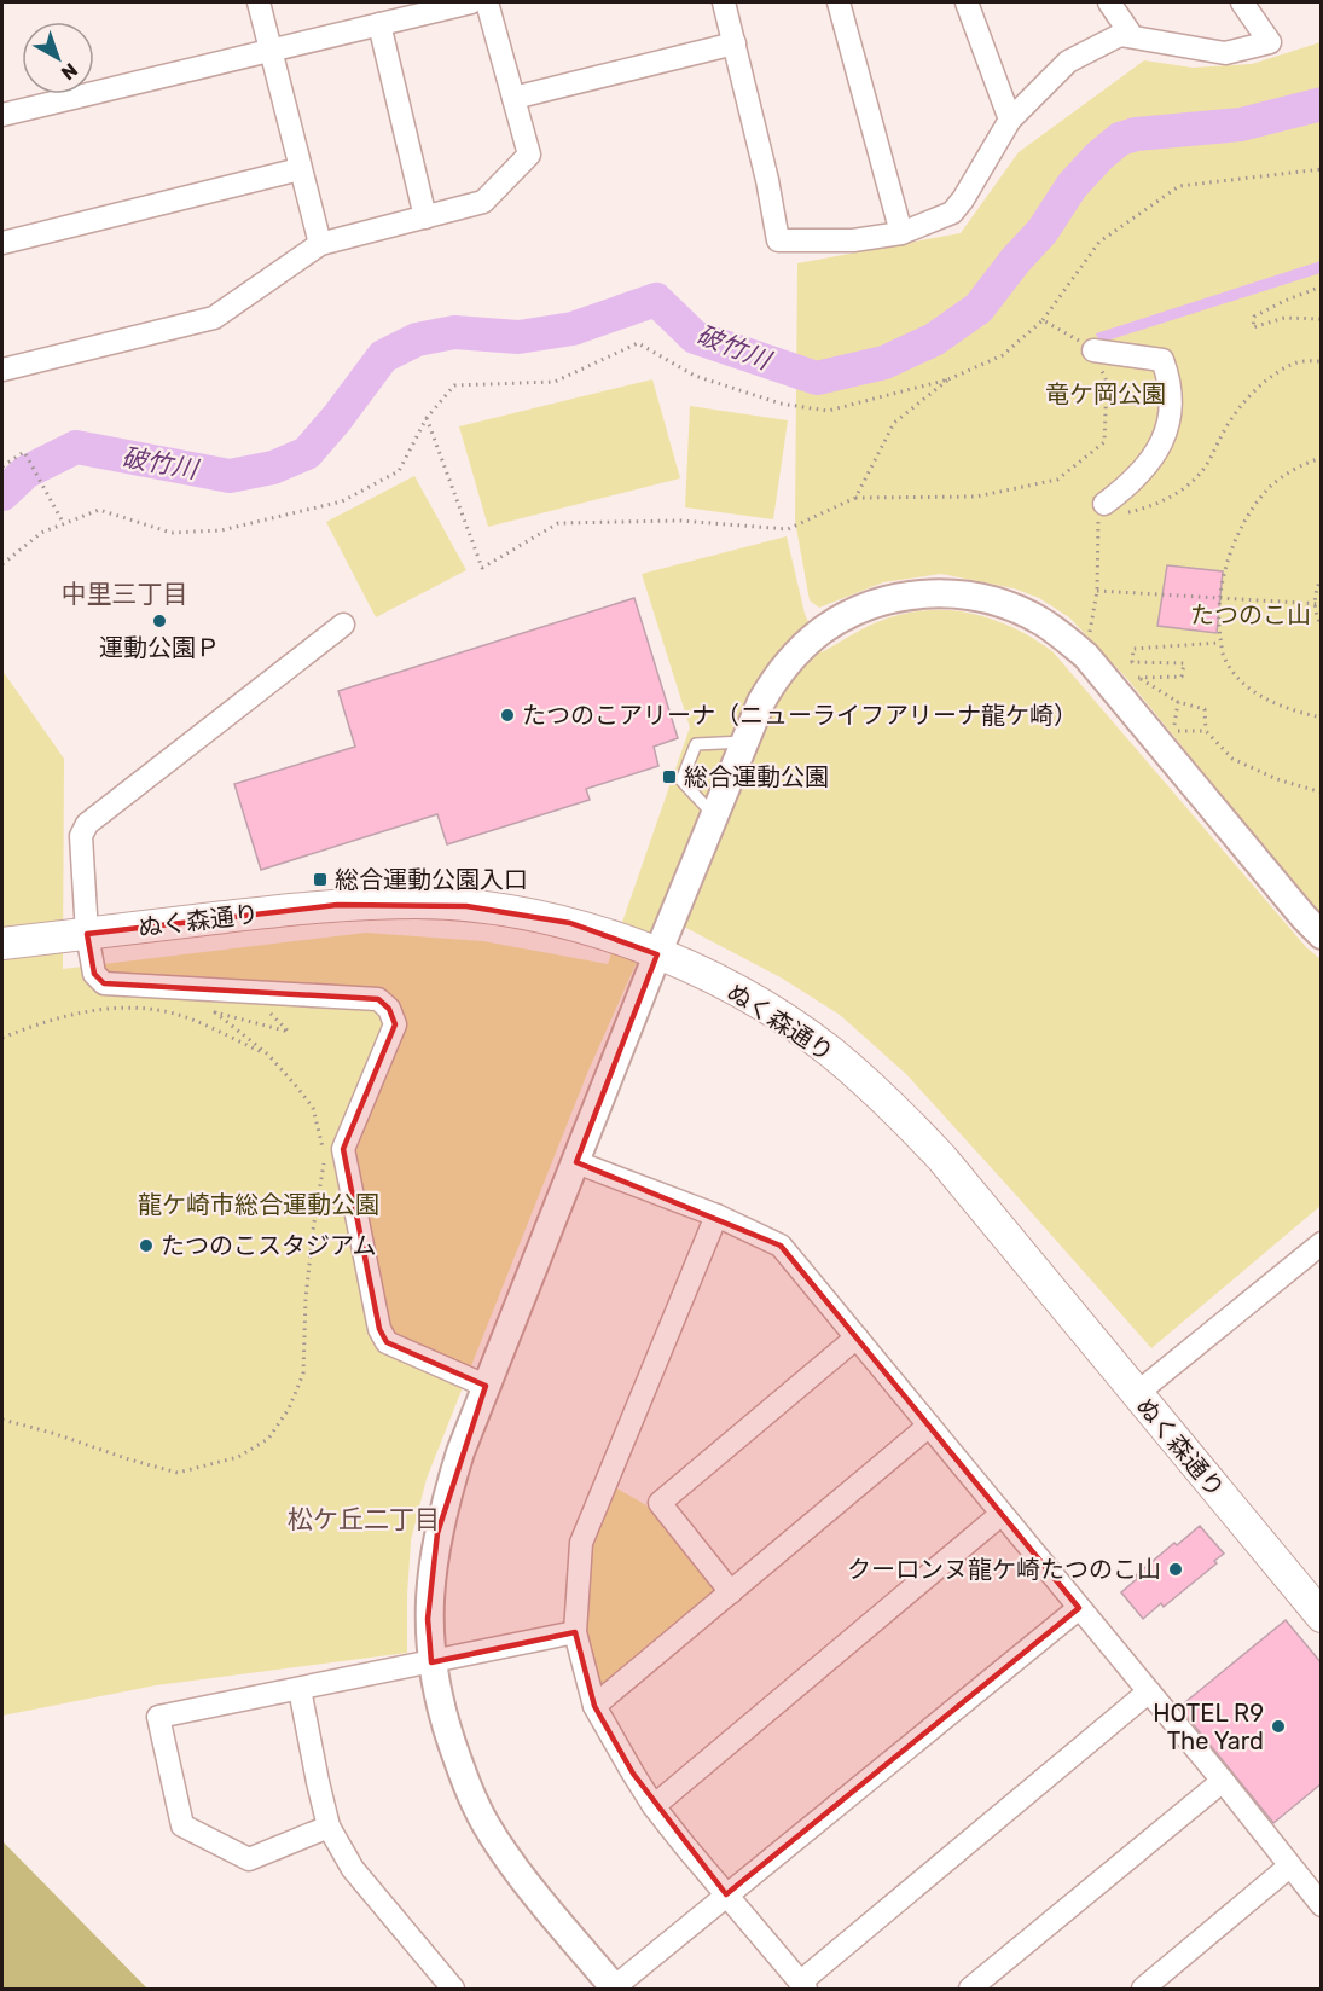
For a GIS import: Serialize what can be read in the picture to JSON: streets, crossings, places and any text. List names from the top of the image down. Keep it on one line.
{"streets":{"main road":["ぬく森通り"]},"districts":["中里三丁目","松ケ丘二丁目"],"water":["破竹川"],"parks":["竜ケ岡公園","たつのこ山","龍ケ崎市総合運動公園"],"places":{"other":["運動公園Ｐ","たつのこアリーナ（ニューライフアリーナ龍ケ崎）","たつのこスタジアム","クーロンヌ龍ケ崎たつのこ山","HOTEL R9 The Yard"],"transit":["総合運動公園","総合運動公園入口"]},"north":"bottom right"}
